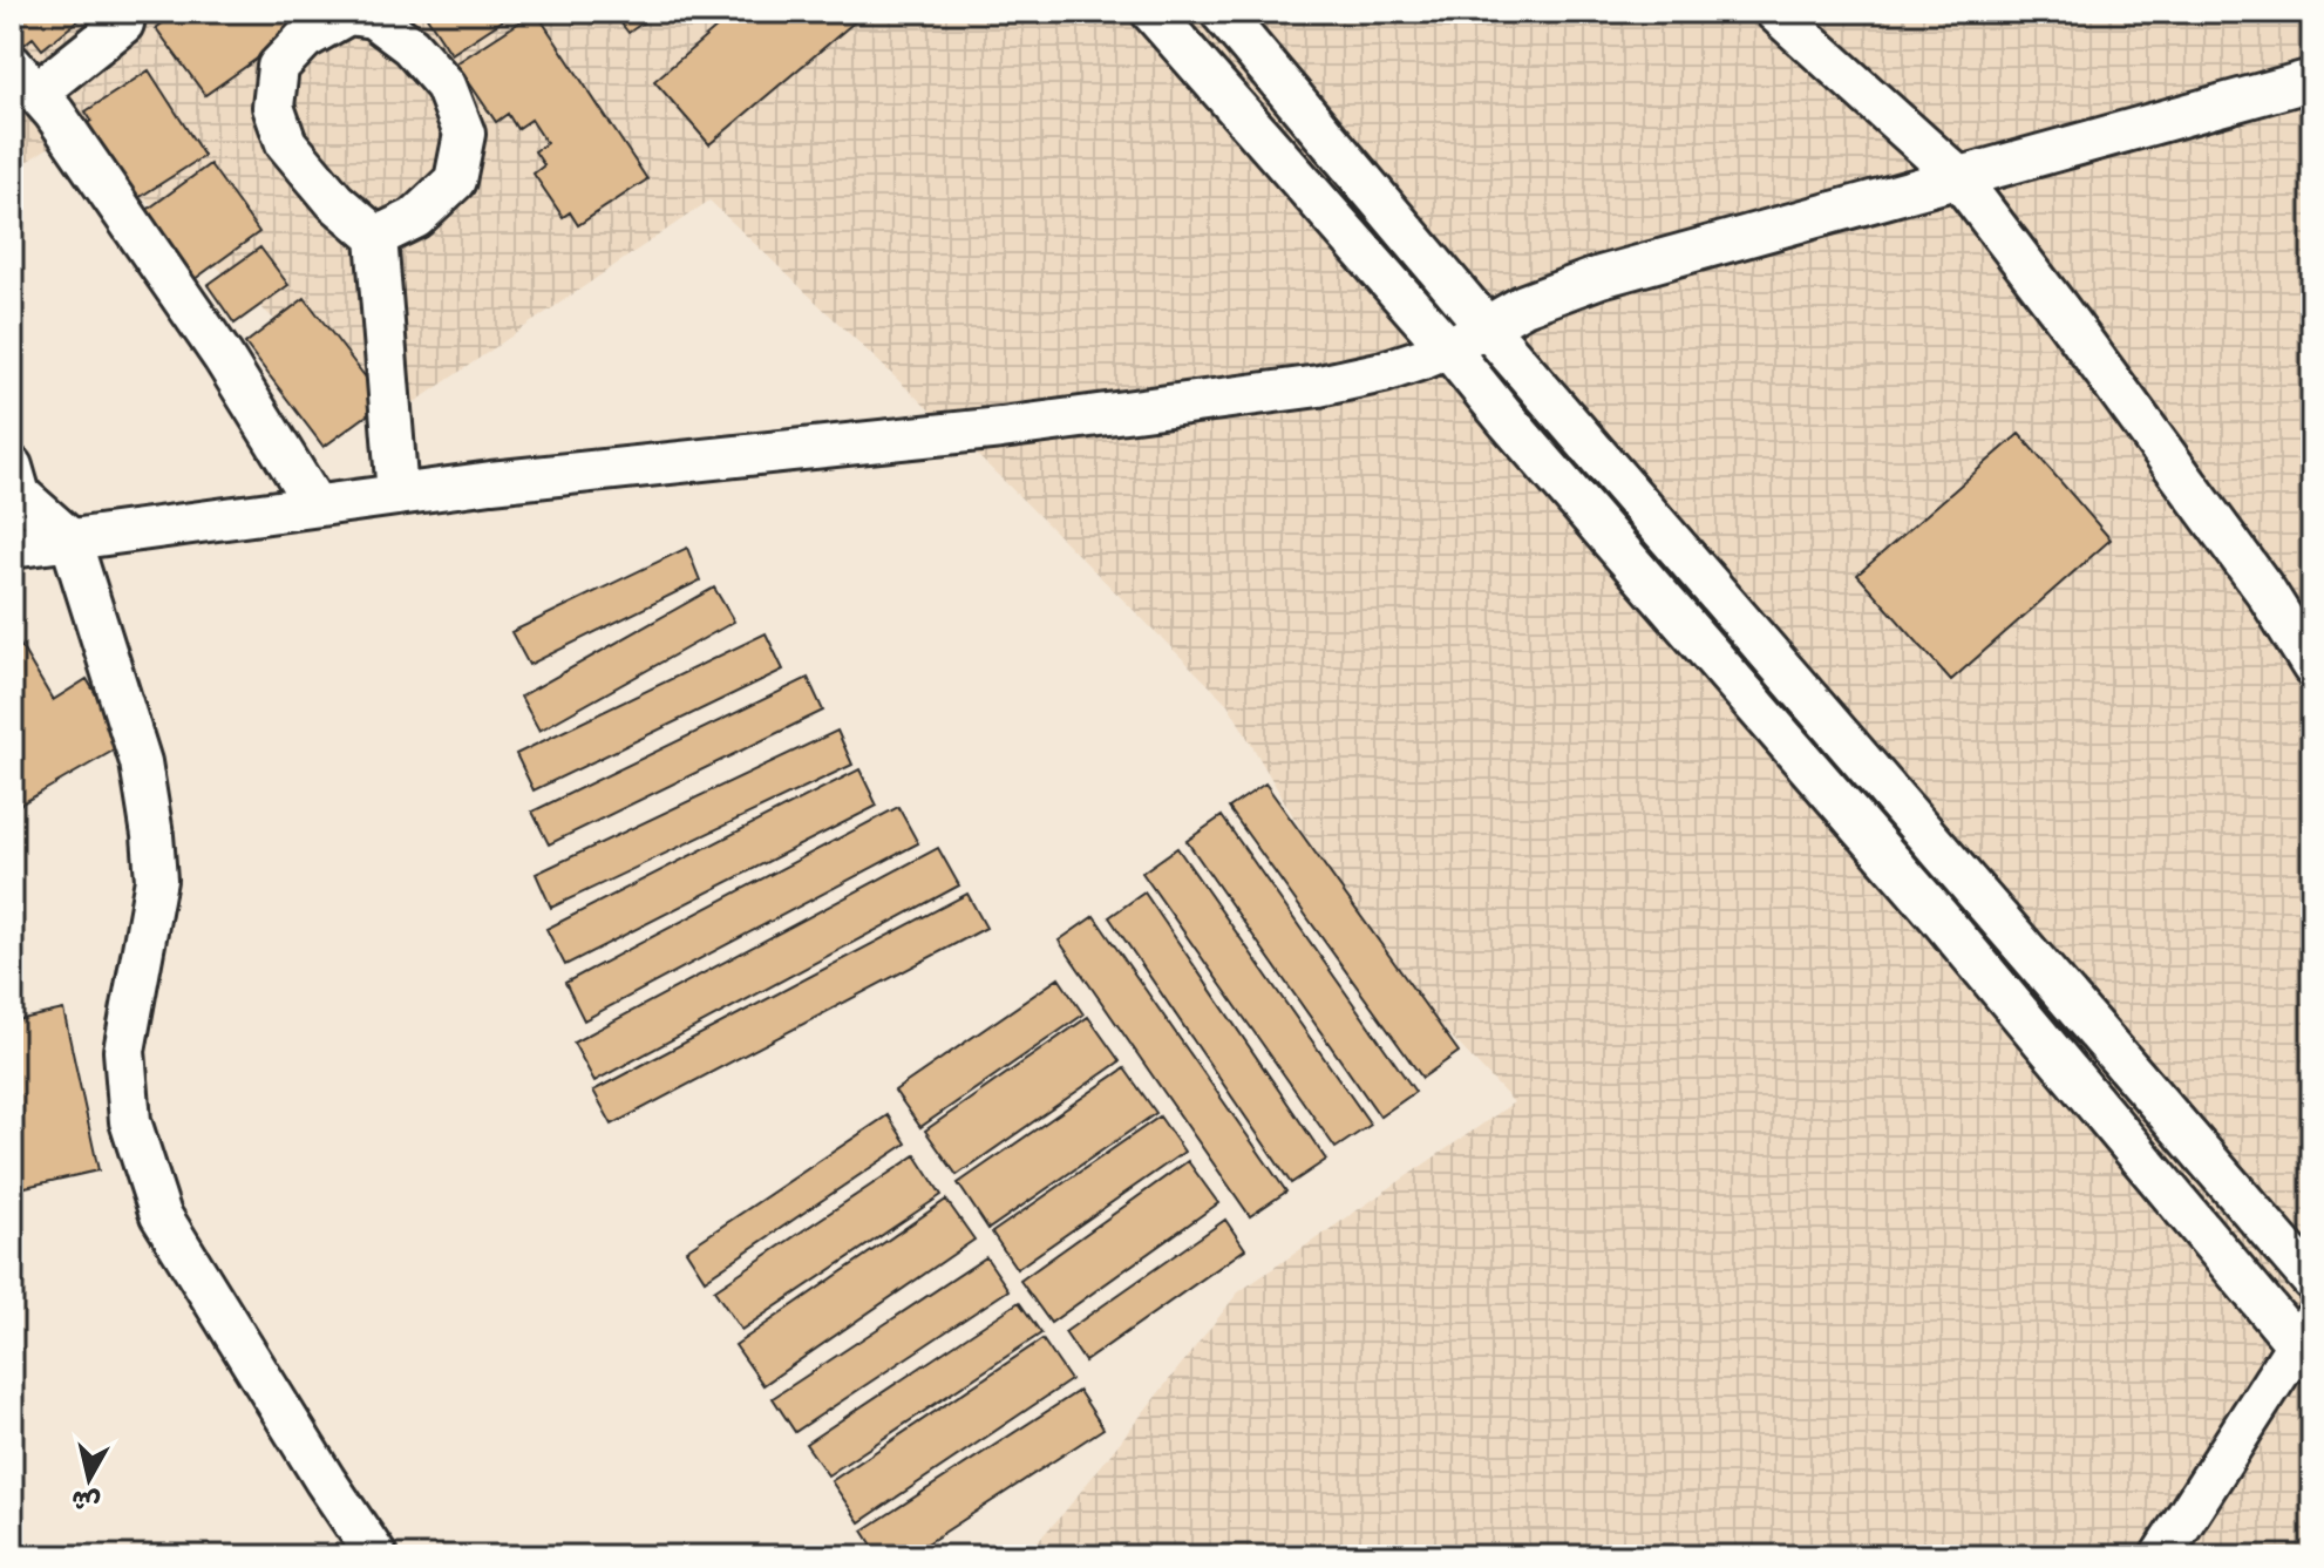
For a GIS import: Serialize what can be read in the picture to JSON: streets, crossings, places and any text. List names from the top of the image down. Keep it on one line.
{"north":"bottom"}
